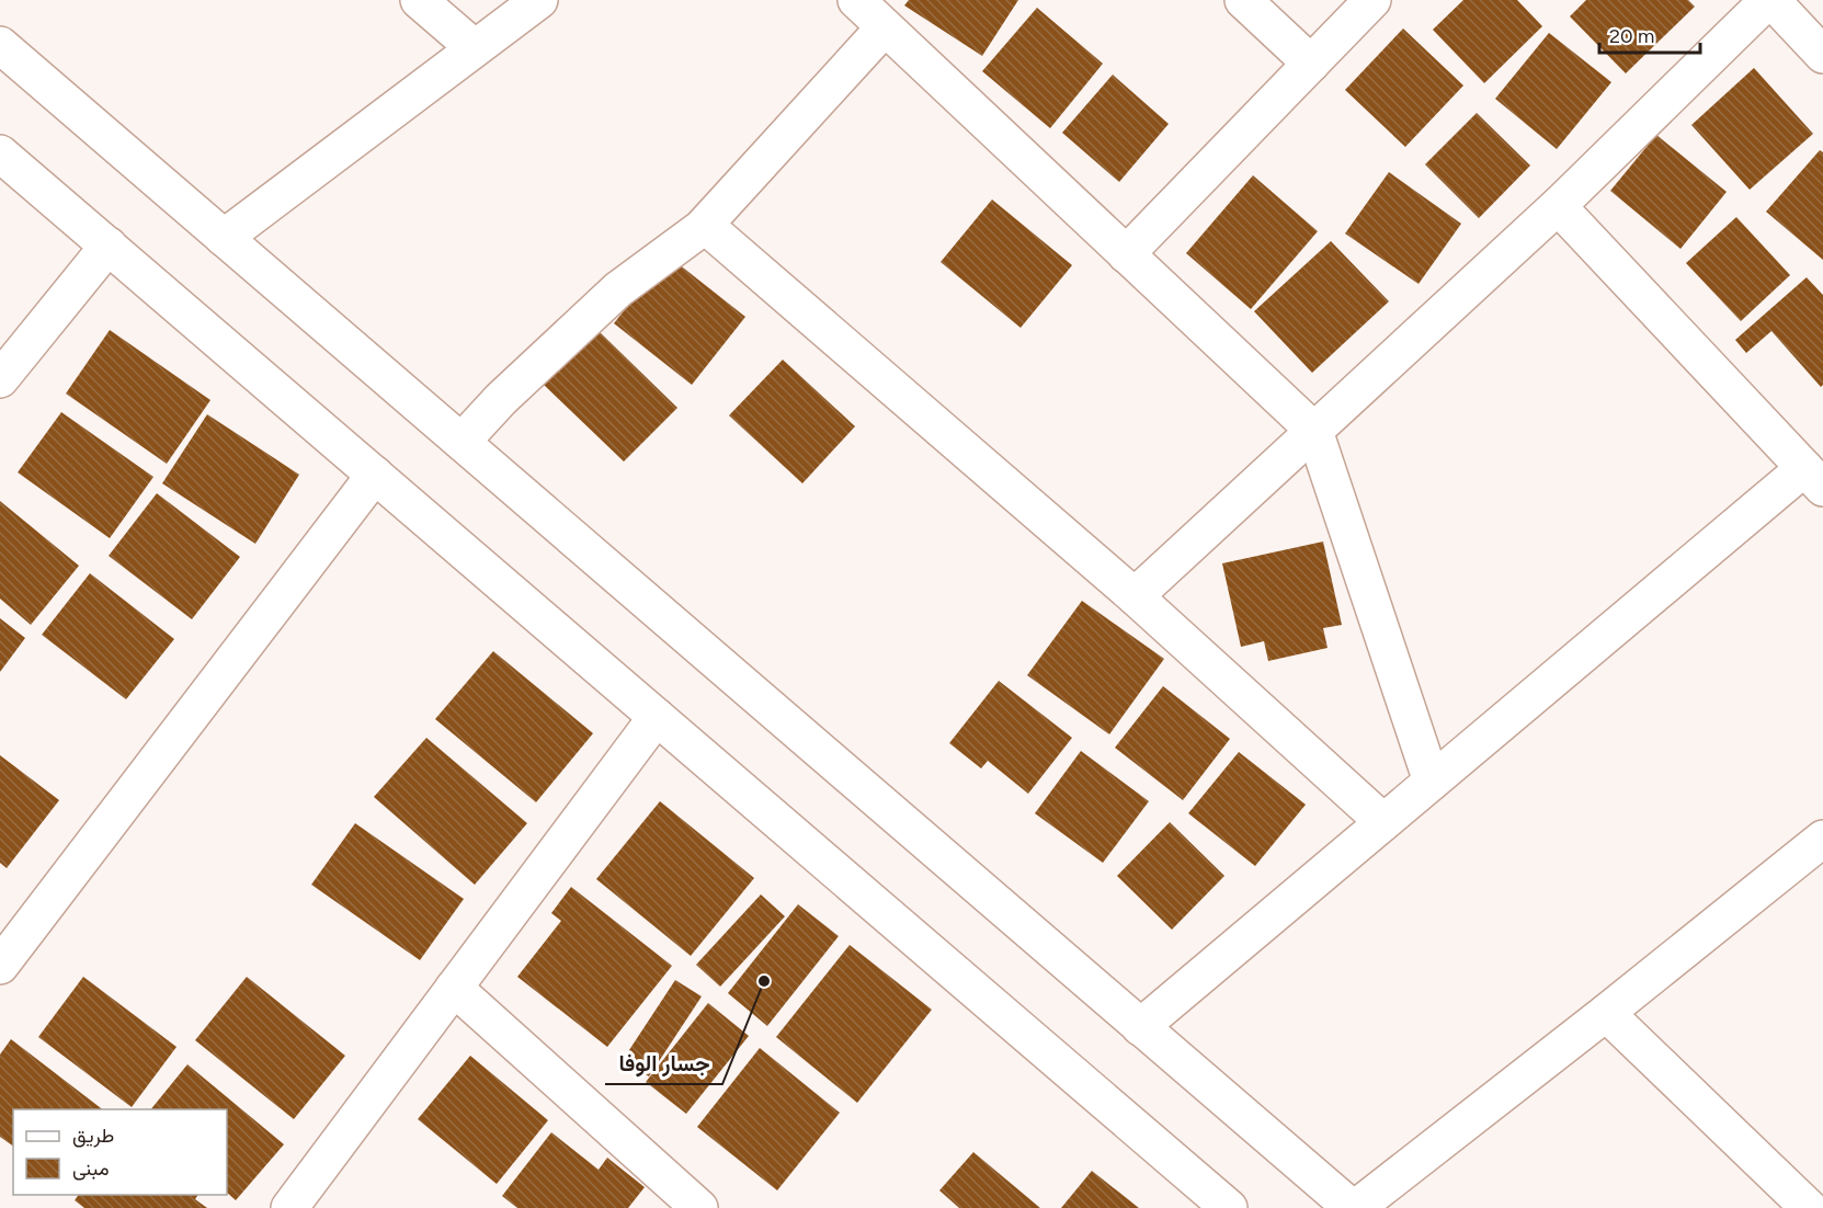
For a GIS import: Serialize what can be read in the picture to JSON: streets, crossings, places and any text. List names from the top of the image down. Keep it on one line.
{"places":["جسار الوفا"],"legend":["طريق","مبنى"],"scale_bar":"20 m"}
